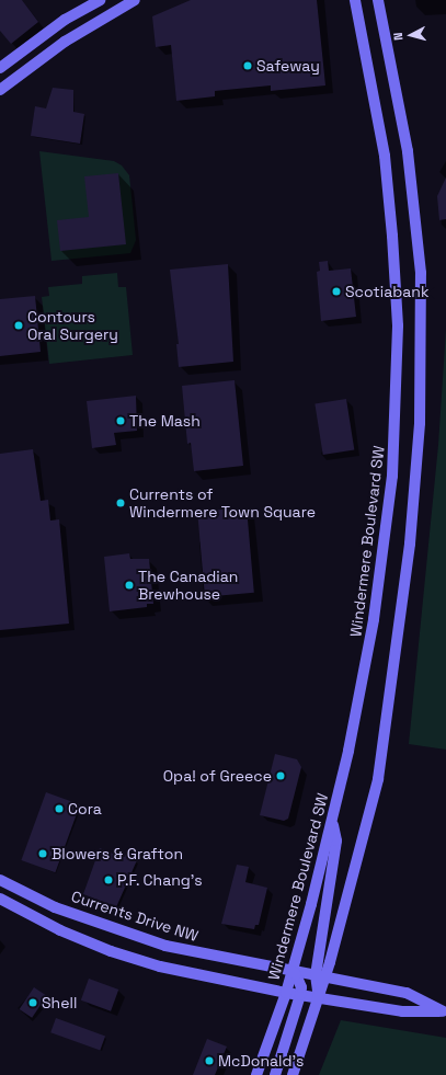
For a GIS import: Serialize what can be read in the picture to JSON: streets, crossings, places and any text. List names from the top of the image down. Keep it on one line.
{"streets":{"main road":["Windermere Boulevard SW","Currents Drive NW"]},"crossings":[["Windermere Boulevard SW","Currents Drive NW"]],"places":["Safeway","Scotiabank","Contours Oral Surgery","The Mash","Currents of Windermere Town Square","The Canadian Brewhouse","Opa! of Greece","Cora","Blowers & Grafton","P.F. Chang's","Shell","McDonald's"],"north":"left"}
